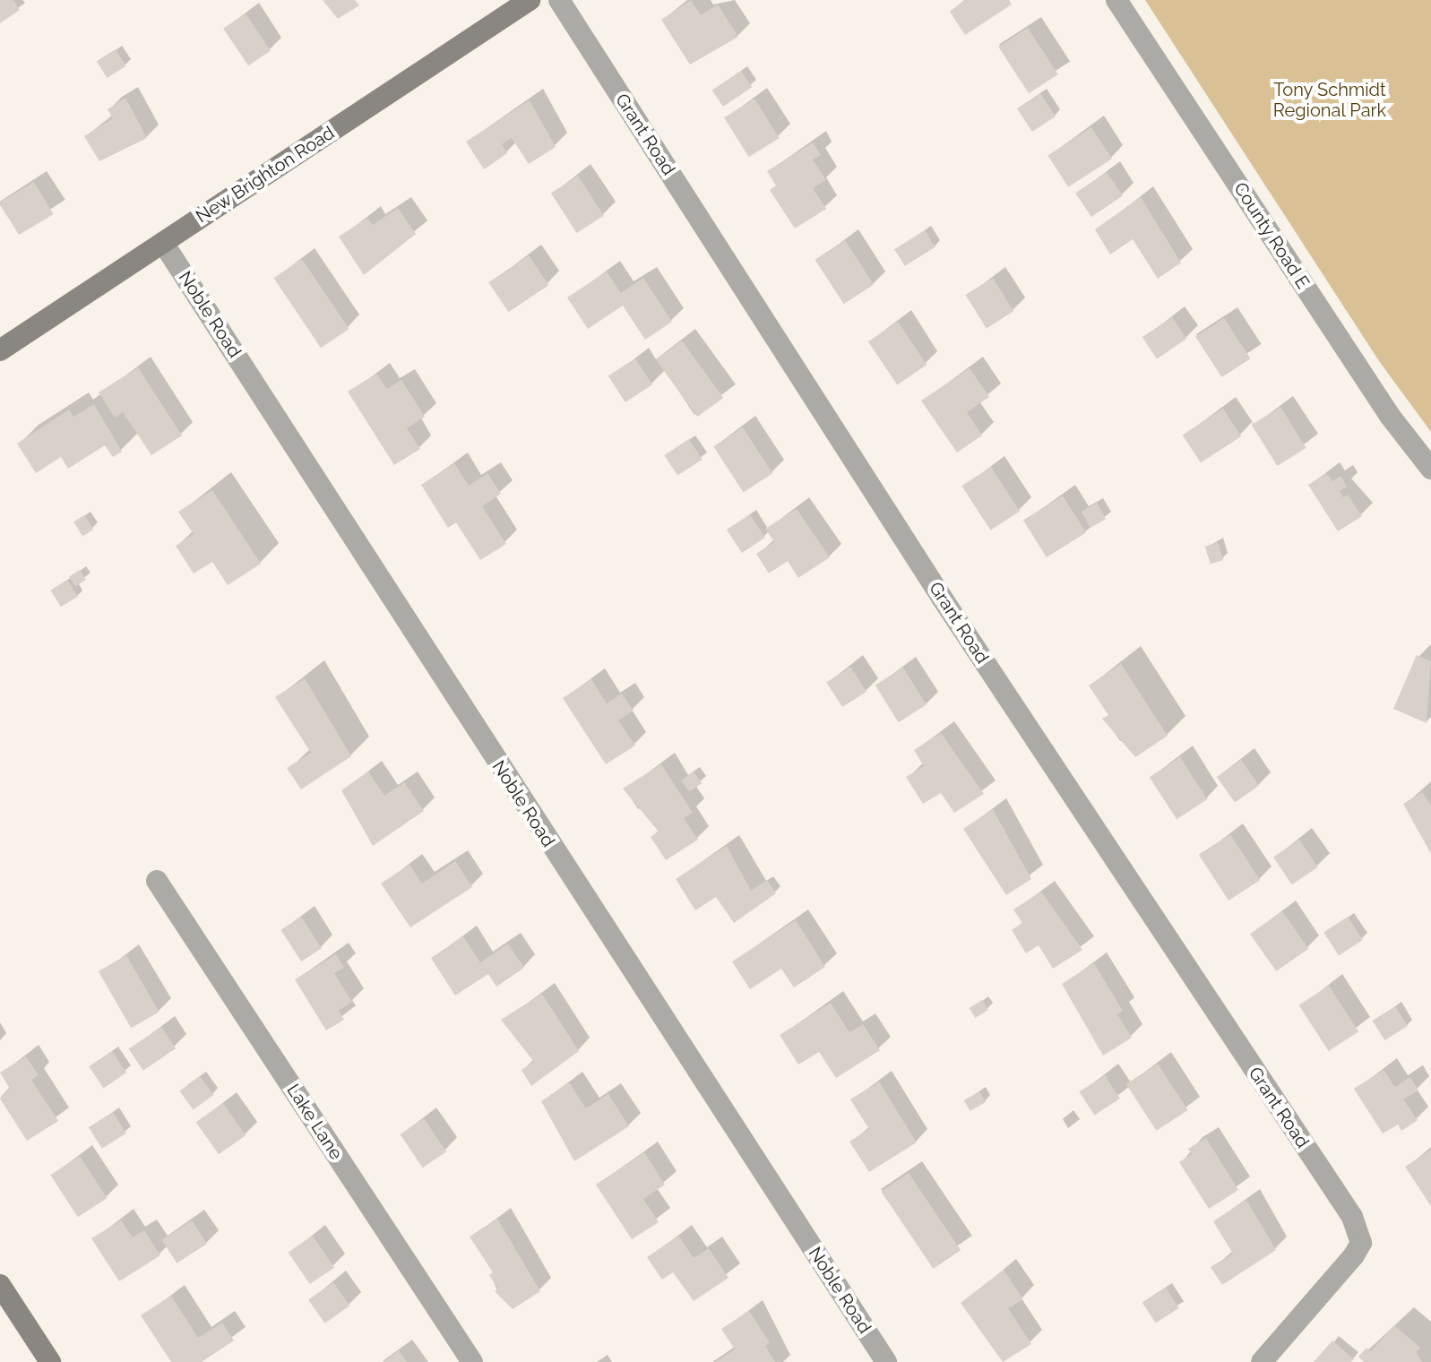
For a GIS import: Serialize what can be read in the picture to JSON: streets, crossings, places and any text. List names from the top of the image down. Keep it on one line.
{"streets":{"street":["Grant Road","New Brighton Road","County Road E","Noble Road","Lake Lane"]},"crossings":[["New Brighton Road","Noble Road"]],"parks":["Tony Schmidt Regional Park"]}
